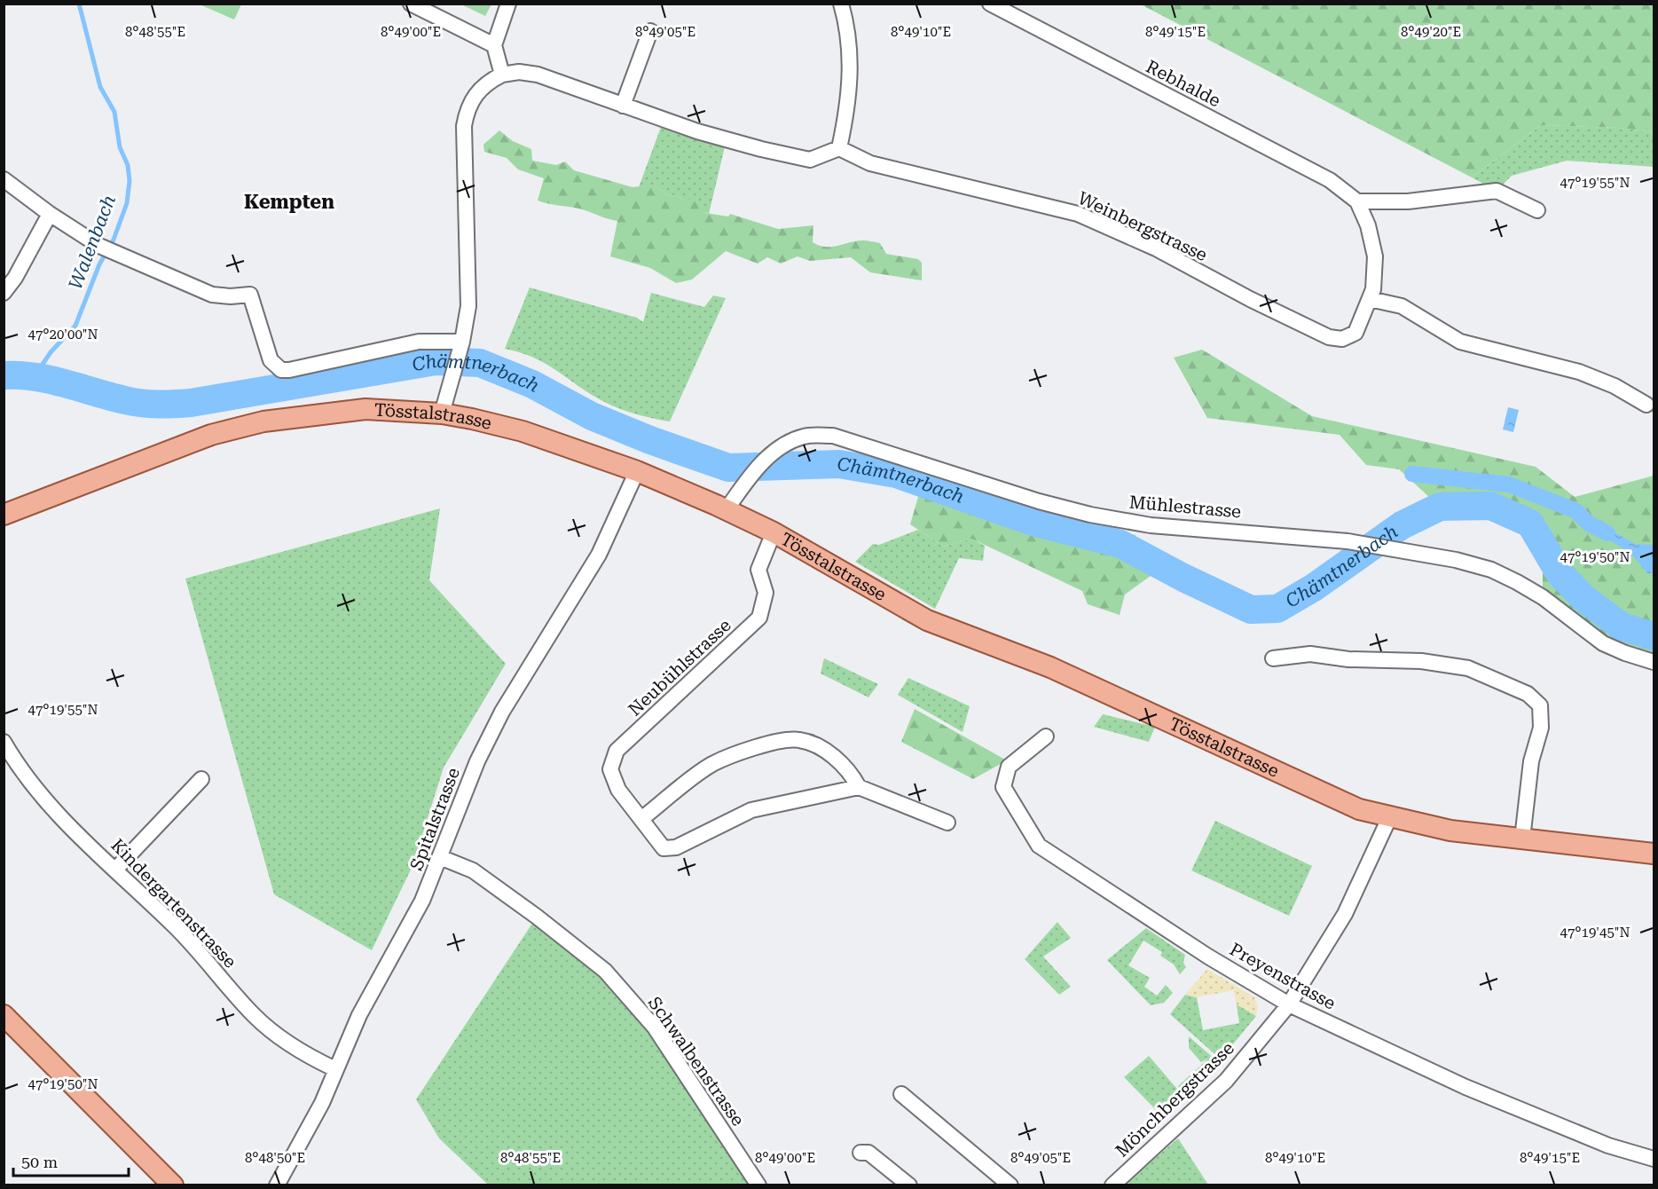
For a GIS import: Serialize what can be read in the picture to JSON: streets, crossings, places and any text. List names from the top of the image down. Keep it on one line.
{"streets":{"main road":["Tösstalstrasse"],"street":["Rebhalde","Weinbergstrasse","Mühlestrasse","Neubühlstrasse","Spitalstrasse","Kindergartenstrasse","Preyenstrasse","Schwalbenstrasse","Mönchbergstrasse"]},"crossings":[["Rebhalde","Weinbergstrasse"],["Tösstalstrasse","Mühlestrasse"],["Tösstalstrasse","Neubühlstrasse"],["Tösstalstrasse","Spitalstrasse"],["Tösstalstrasse","Mönchbergstrasse"],["Spitalstrasse","Kindergartenstrasse"],["Spitalstrasse","Schwalbenstrasse"],["Preyenstrasse","Mönchbergstrasse"]],"districts":["Kempten"],"water":["Walenbach","Chämtnerbach"],"scale_bar":"50 m","coordinates":["8°48'55\"E","8°49'00\"E","8°49'05\"E","8°49'10\"E","8°49'15\"E","8°49'20\"E","47°19'55\"N","47°20'00\"N","47°19'50\"N","47°19'45\"N","8°48'50\"E"]}
